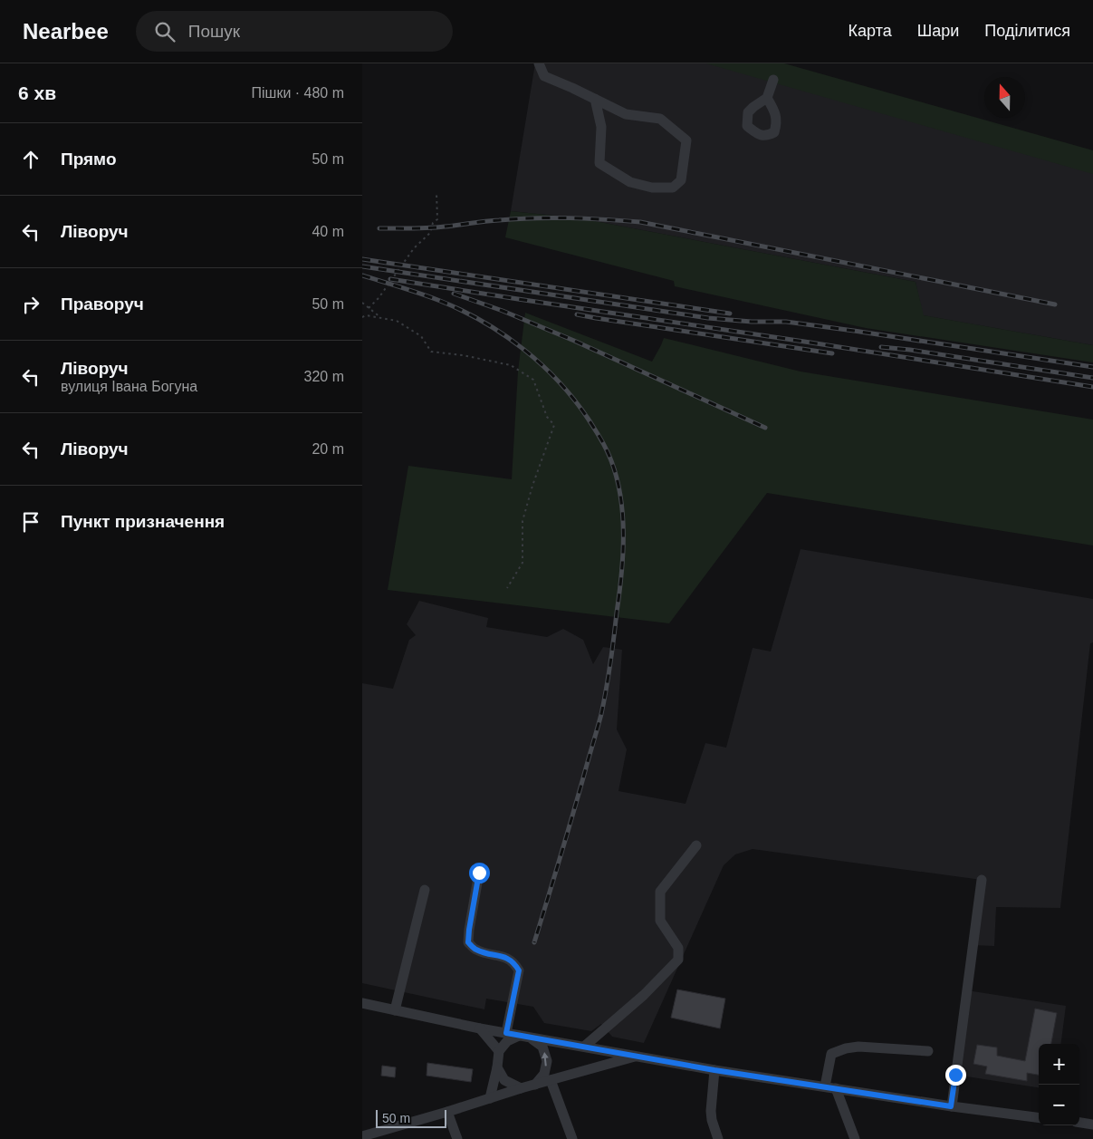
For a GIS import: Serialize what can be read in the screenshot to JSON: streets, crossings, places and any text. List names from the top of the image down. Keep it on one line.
{"scale_bar":"50 m","north":"top","page":{"header":"Nearbee","search":"Пошук","nav":["Карта","Шари","Поділитися"],"heading":["6 хв","Пішки · 480 m"],"list":[["Прямо","50 m"],["Ліворуч","40 m"],["Праворуч","50 m"],["Ліворуч","вулиця Івана Богуна","320 m"],["Ліворуч","20 m"],"Пункт призначення"],"map_buttons":["+","−"],"scale":"50 m"}}
